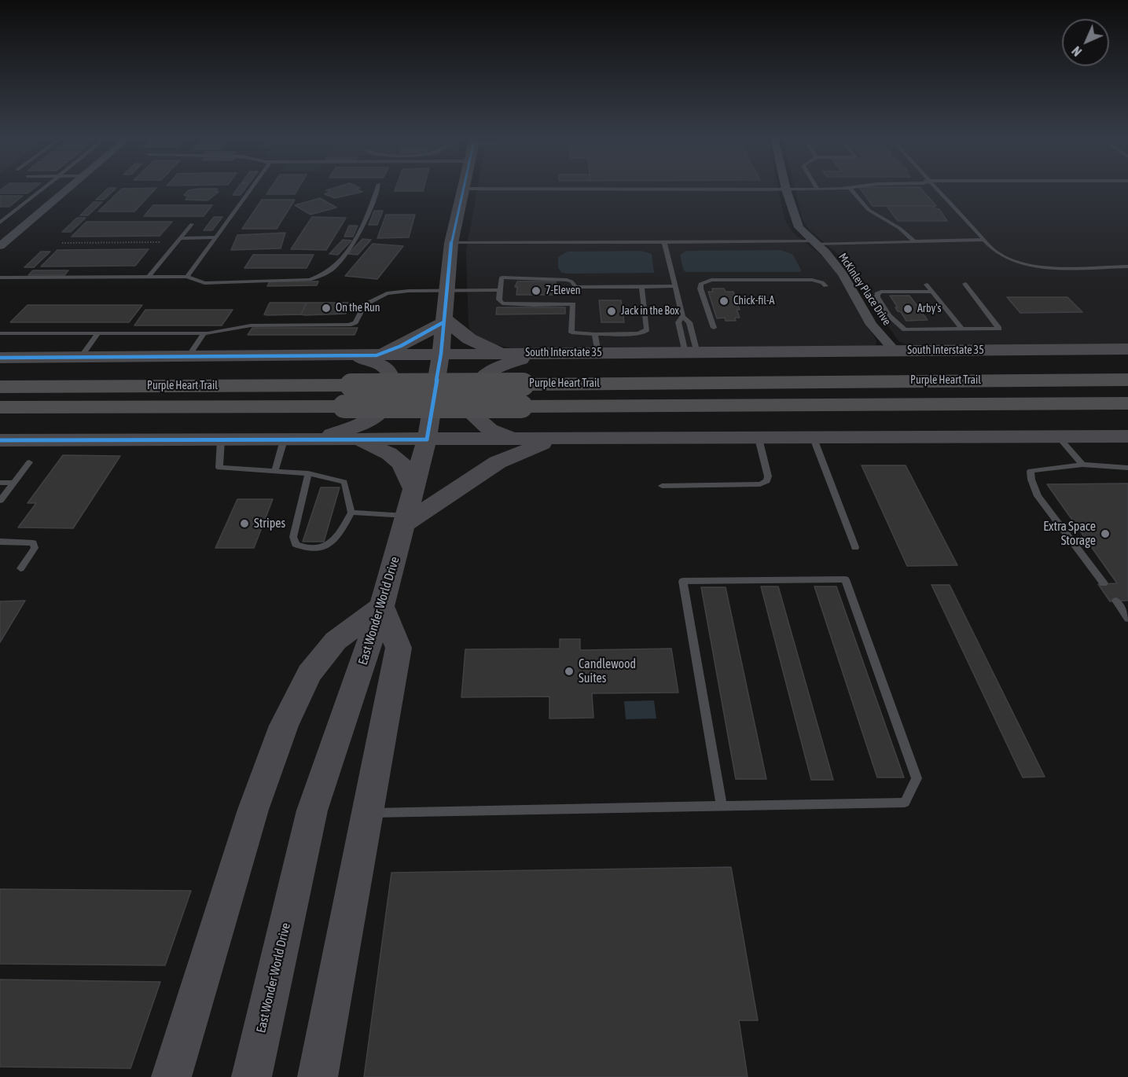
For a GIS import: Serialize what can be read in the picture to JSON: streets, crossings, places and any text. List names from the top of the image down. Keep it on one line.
{"streets":{"highway":["Purple Heart Trail"],"main road":["South Interstate 35","East Wonder World Drive"],"street":["McKinley Place Drive"]},"crossings":[["McKinley Place Drive","South Interstate 35"],["South Interstate 35","East Wonder World Drive"]],"places":["7-Eleven","Chick-fil-A","On the Run","Arby's","Jack in the Box","Stripes","Extra Space Storage","Candlewood Suites"],"north":"bottom left"}
